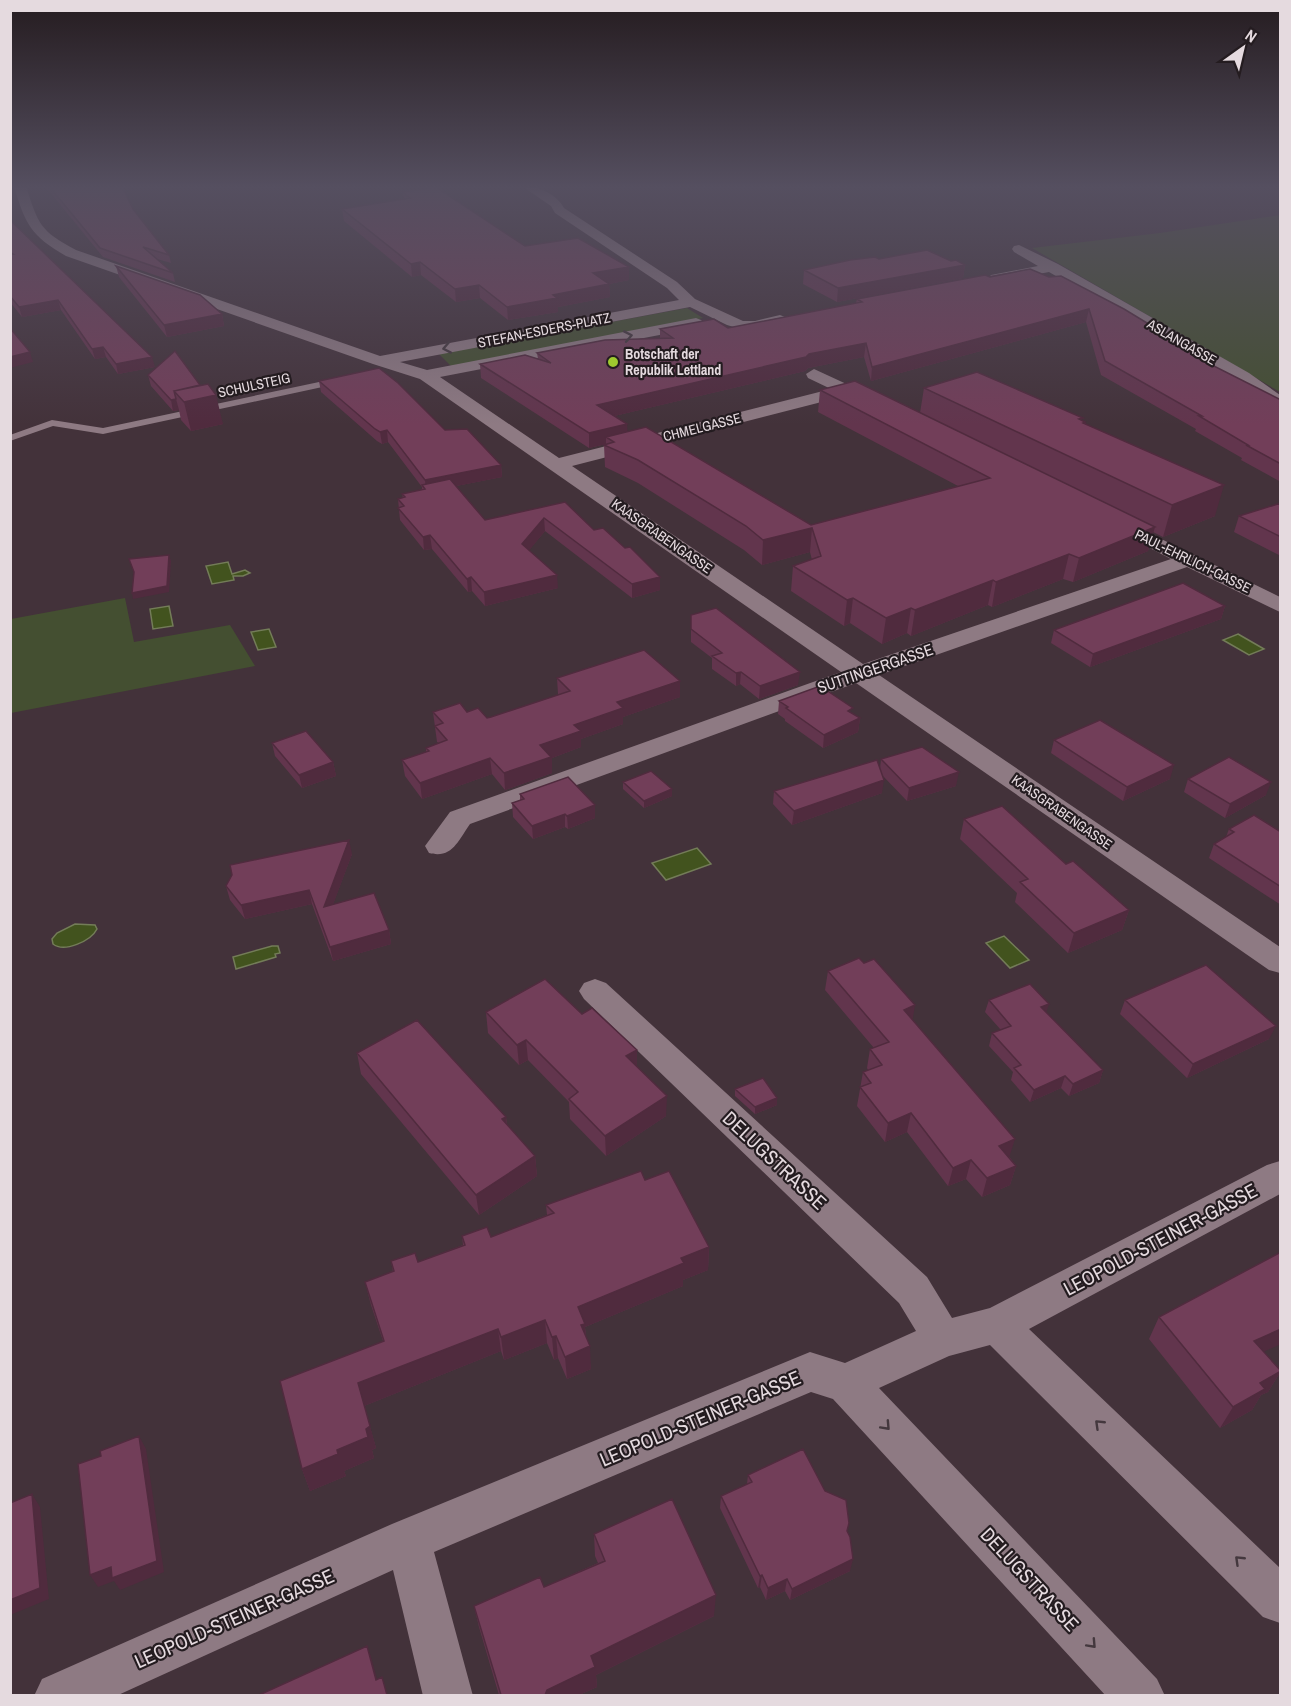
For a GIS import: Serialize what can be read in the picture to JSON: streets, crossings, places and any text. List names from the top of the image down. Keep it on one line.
{"streets":{"street":["STEFAN-ESDERS-PLATZ","ASLANGASSE","CHMELGASSE","KAASGRABENGASSE","PAUL-EHRLICH-GASSE","SUTTINGERGASSE","DELUGSTRASSE","LEOPOLD-STEINER-GASSE"],"lane":["SCHULSTEIG"]},"crossings":[["STEFAN-ESDERS-PLATZ","KAASGRABENGASSE"],["CHMELGASSE","KAASGRABENGASSE"],["KAASGRABENGASSE","SUTTINGERGASSE"],["PAUL-EHRLICH-GASSE","SUTTINGERGASSE"],["DELUGSTRASSE","LEOPOLD-STEINER-GASSE"]],"places":["Botschaft der Republik Lettland"],"north":"top right"}
